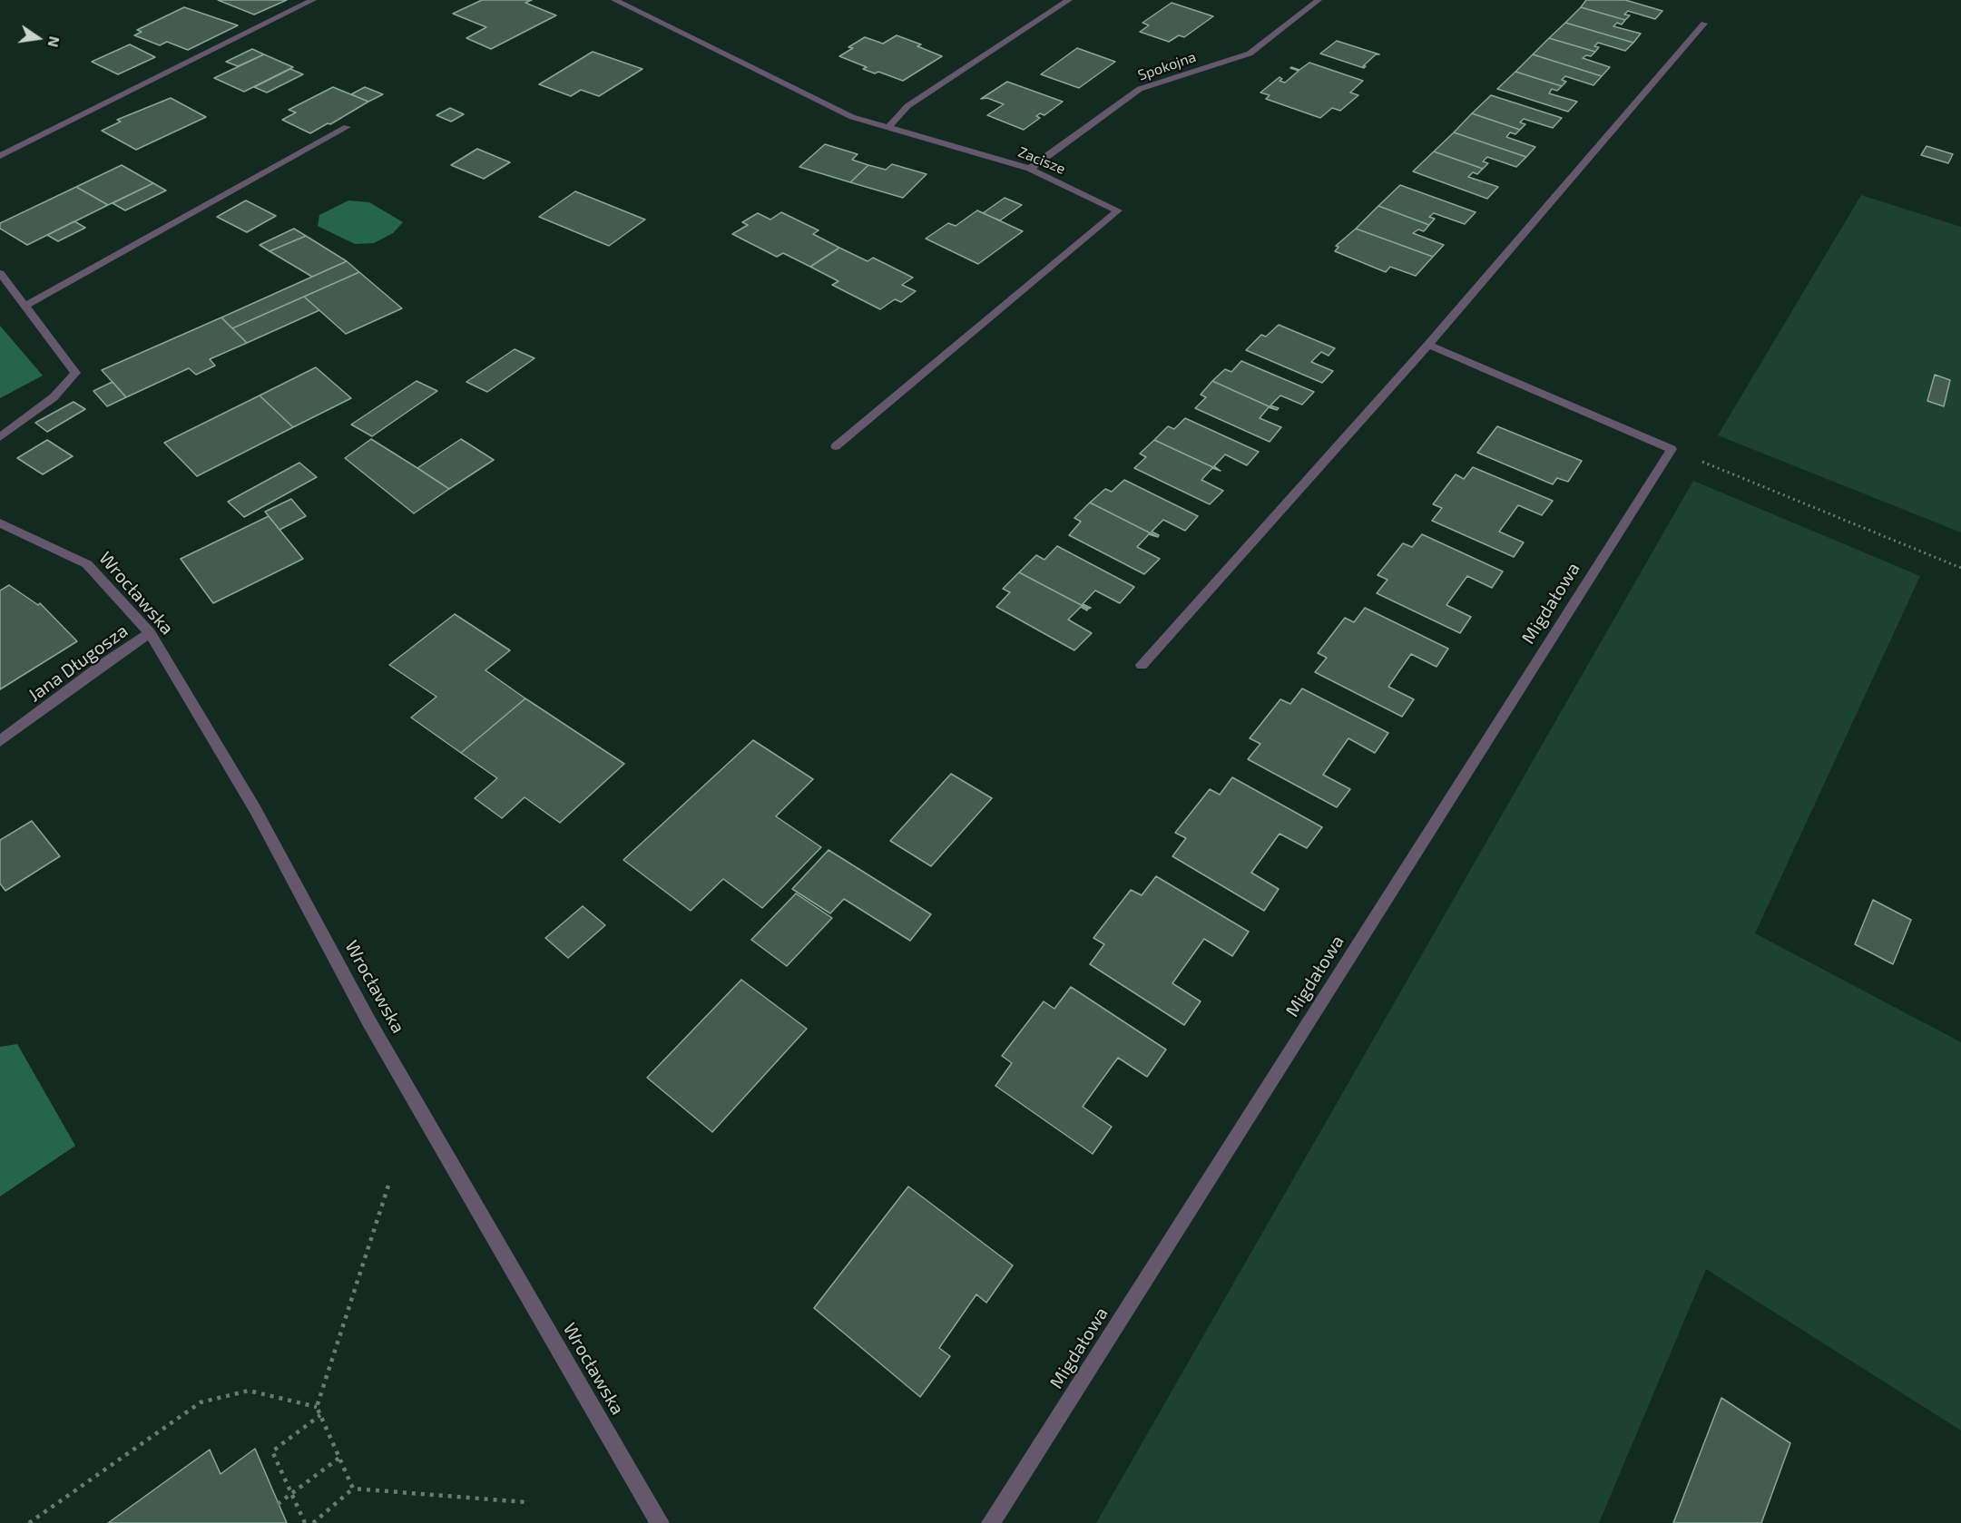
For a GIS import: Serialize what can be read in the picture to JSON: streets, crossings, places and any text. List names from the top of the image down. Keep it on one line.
{"streets":{"street":["Spokojna","Zacisze","Wrocławska","Migdałowa","Jana Długosza"]},"crossings":[["Spokojna","Zacisze"],["Wrocławska","Jana Długosza"]],"north":"right"}
